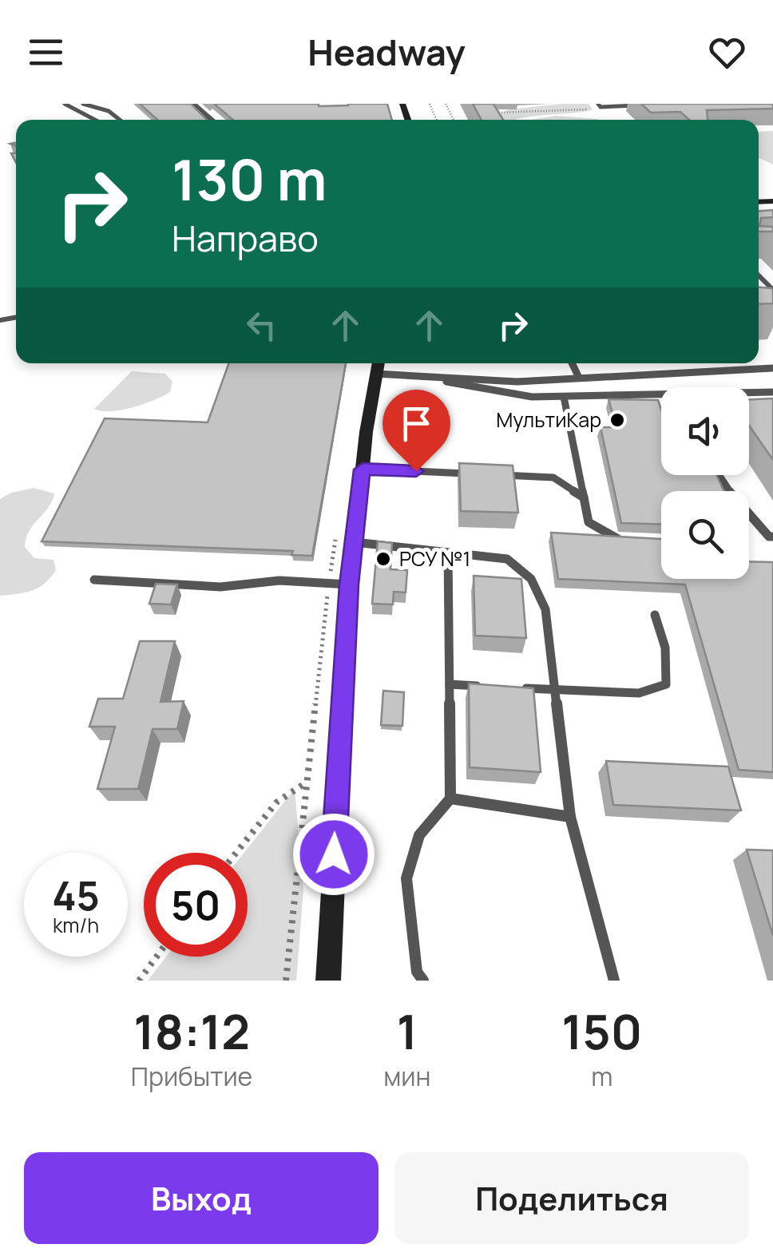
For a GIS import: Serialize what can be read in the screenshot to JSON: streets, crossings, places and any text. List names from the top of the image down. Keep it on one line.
{"places":["МультиКар","РСУ №1"],"page":{"header":"Headway","turn":["130 m","Направо"],"speed":"45 km/h","limit":"50","eta":["18:12","Прибытие","1","мин","150","m"],"buttons":["Выход","Поделиться"]}}
